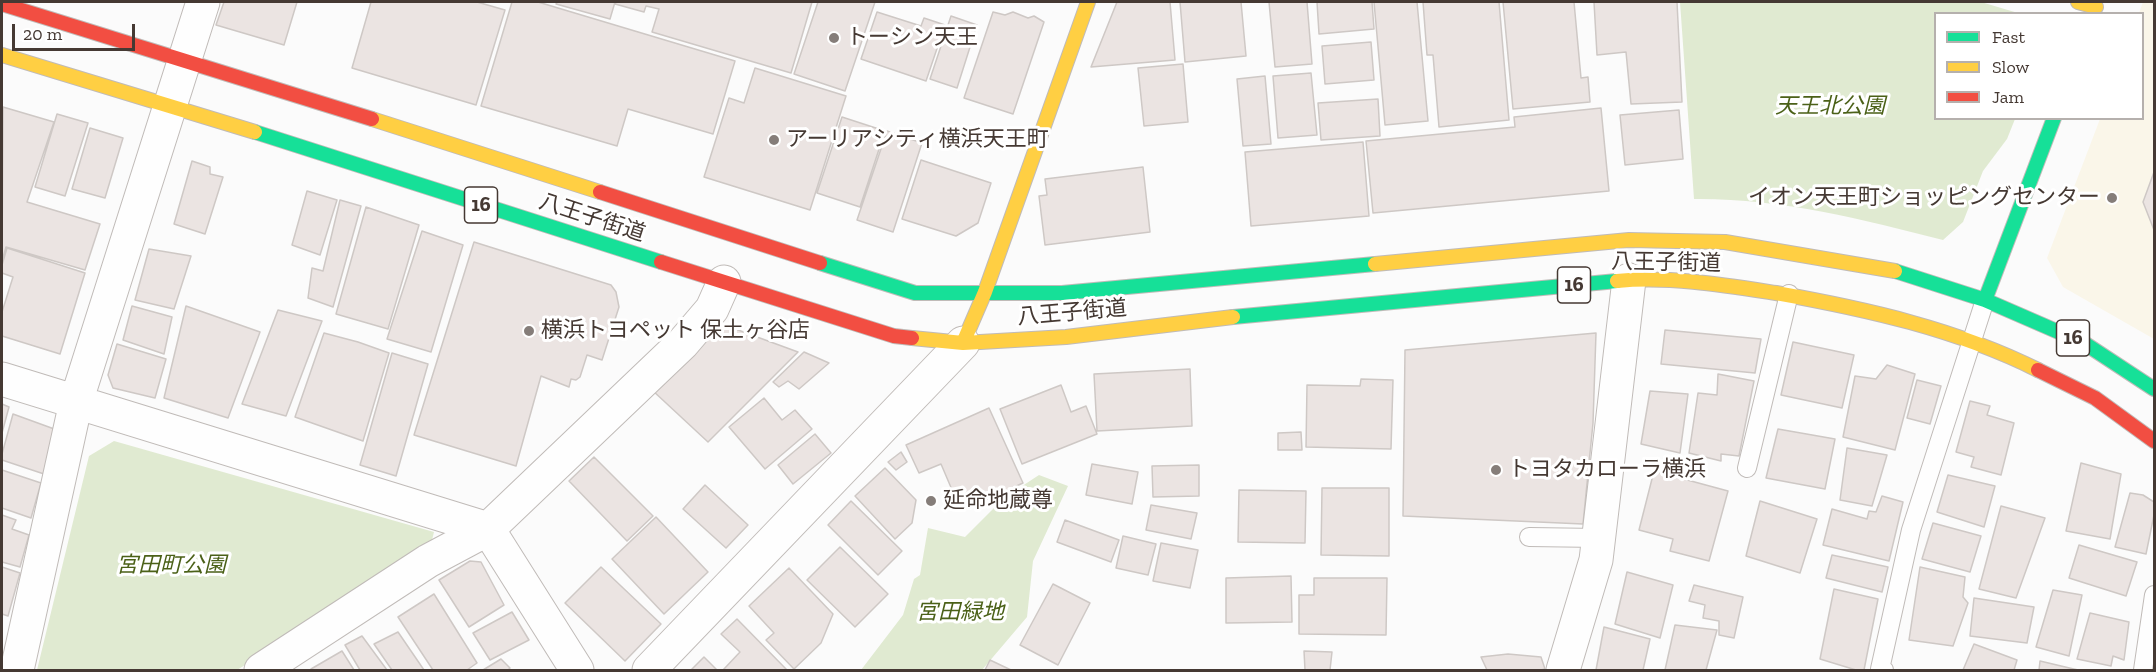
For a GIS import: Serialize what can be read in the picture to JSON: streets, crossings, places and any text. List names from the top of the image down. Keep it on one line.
{"streets":{"main road":["16","八王子街道"]},"parks":["天王北公園","宮田町公園","宮田緑地"],"places":["トーシン天王","アーリアシティ横浜天王町","イオン天王町ショッピングセンター","横浜トヨペット 保土ヶ谷店","トヨタカローラ横浜","延命地蔵尊"],"legend":["Fast","Slow","Jam"],"scale_bar":"20 m"}
